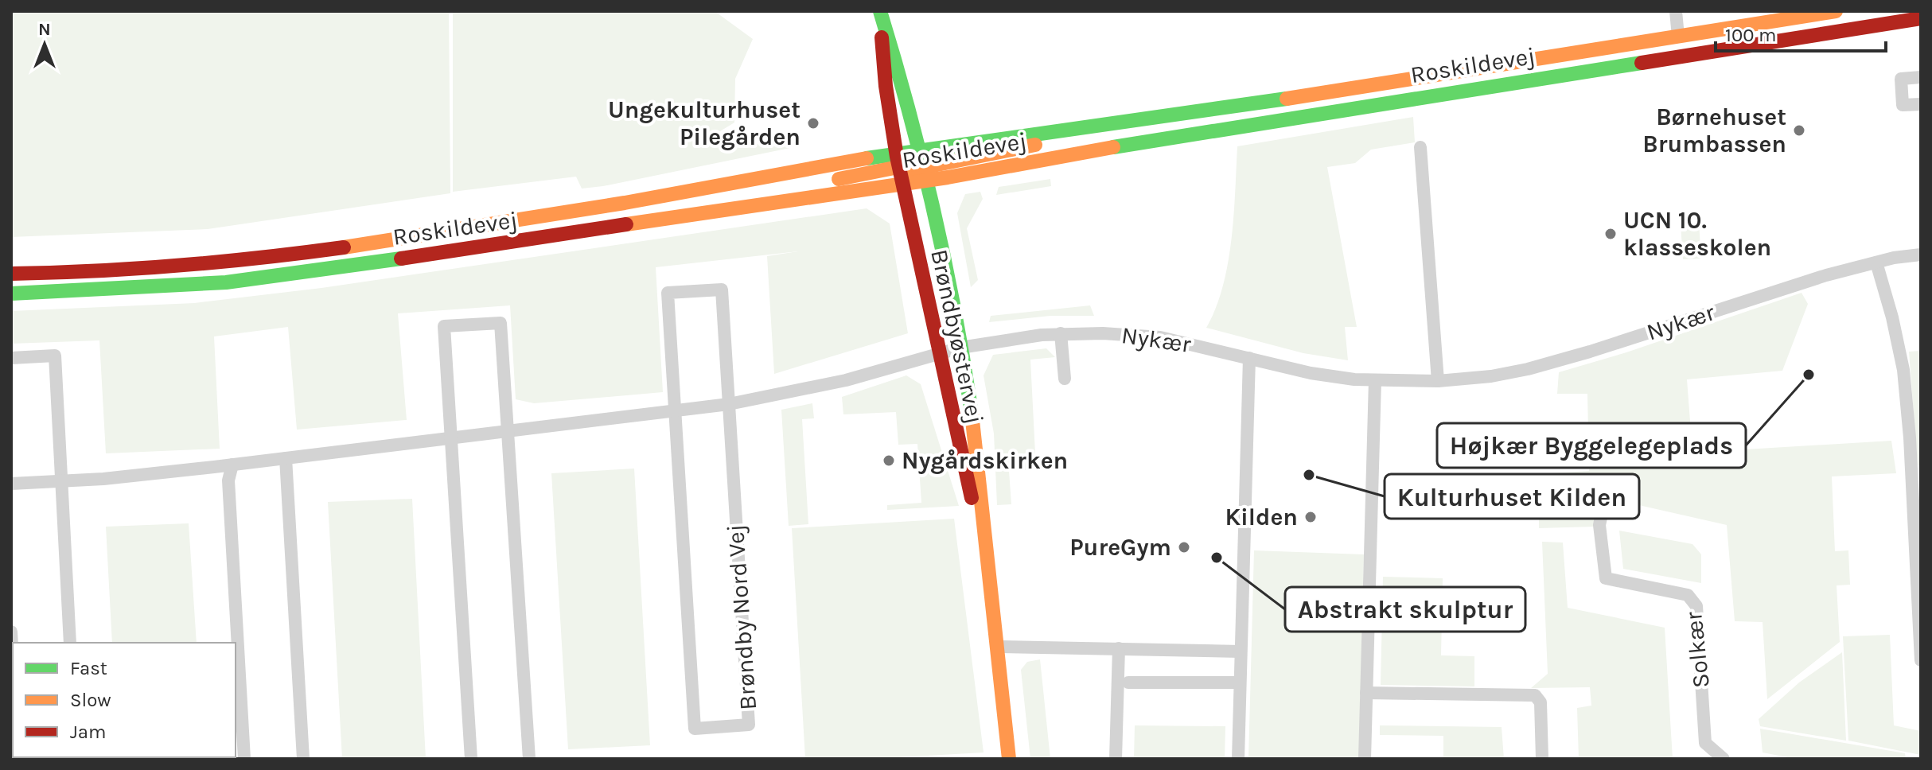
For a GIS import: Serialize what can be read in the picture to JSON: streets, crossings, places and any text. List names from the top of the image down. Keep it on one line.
{"streets":{"main road":["Roskildevej","Brøndbyøstervej"],"street":["Nykær","Brøndby Nord Vej","Solkær"]},"crossings":[["Roskildevej","Brøndbyøstervej"],["Nykær","Brøndbyøstervej"]],"places":["Ungekulturhuset Pilegården","Børnehuset Brumbassen","UCN 10. klasseskolen","Højkær Byggelegeplads","Nygårdskirken","Kulturhuset Kilden","Kilden","PureGym","Abstrakt skulptur"],"legend":["Fast","Slow","Jam"],"scale_bar":"100 m","north":"top"}
